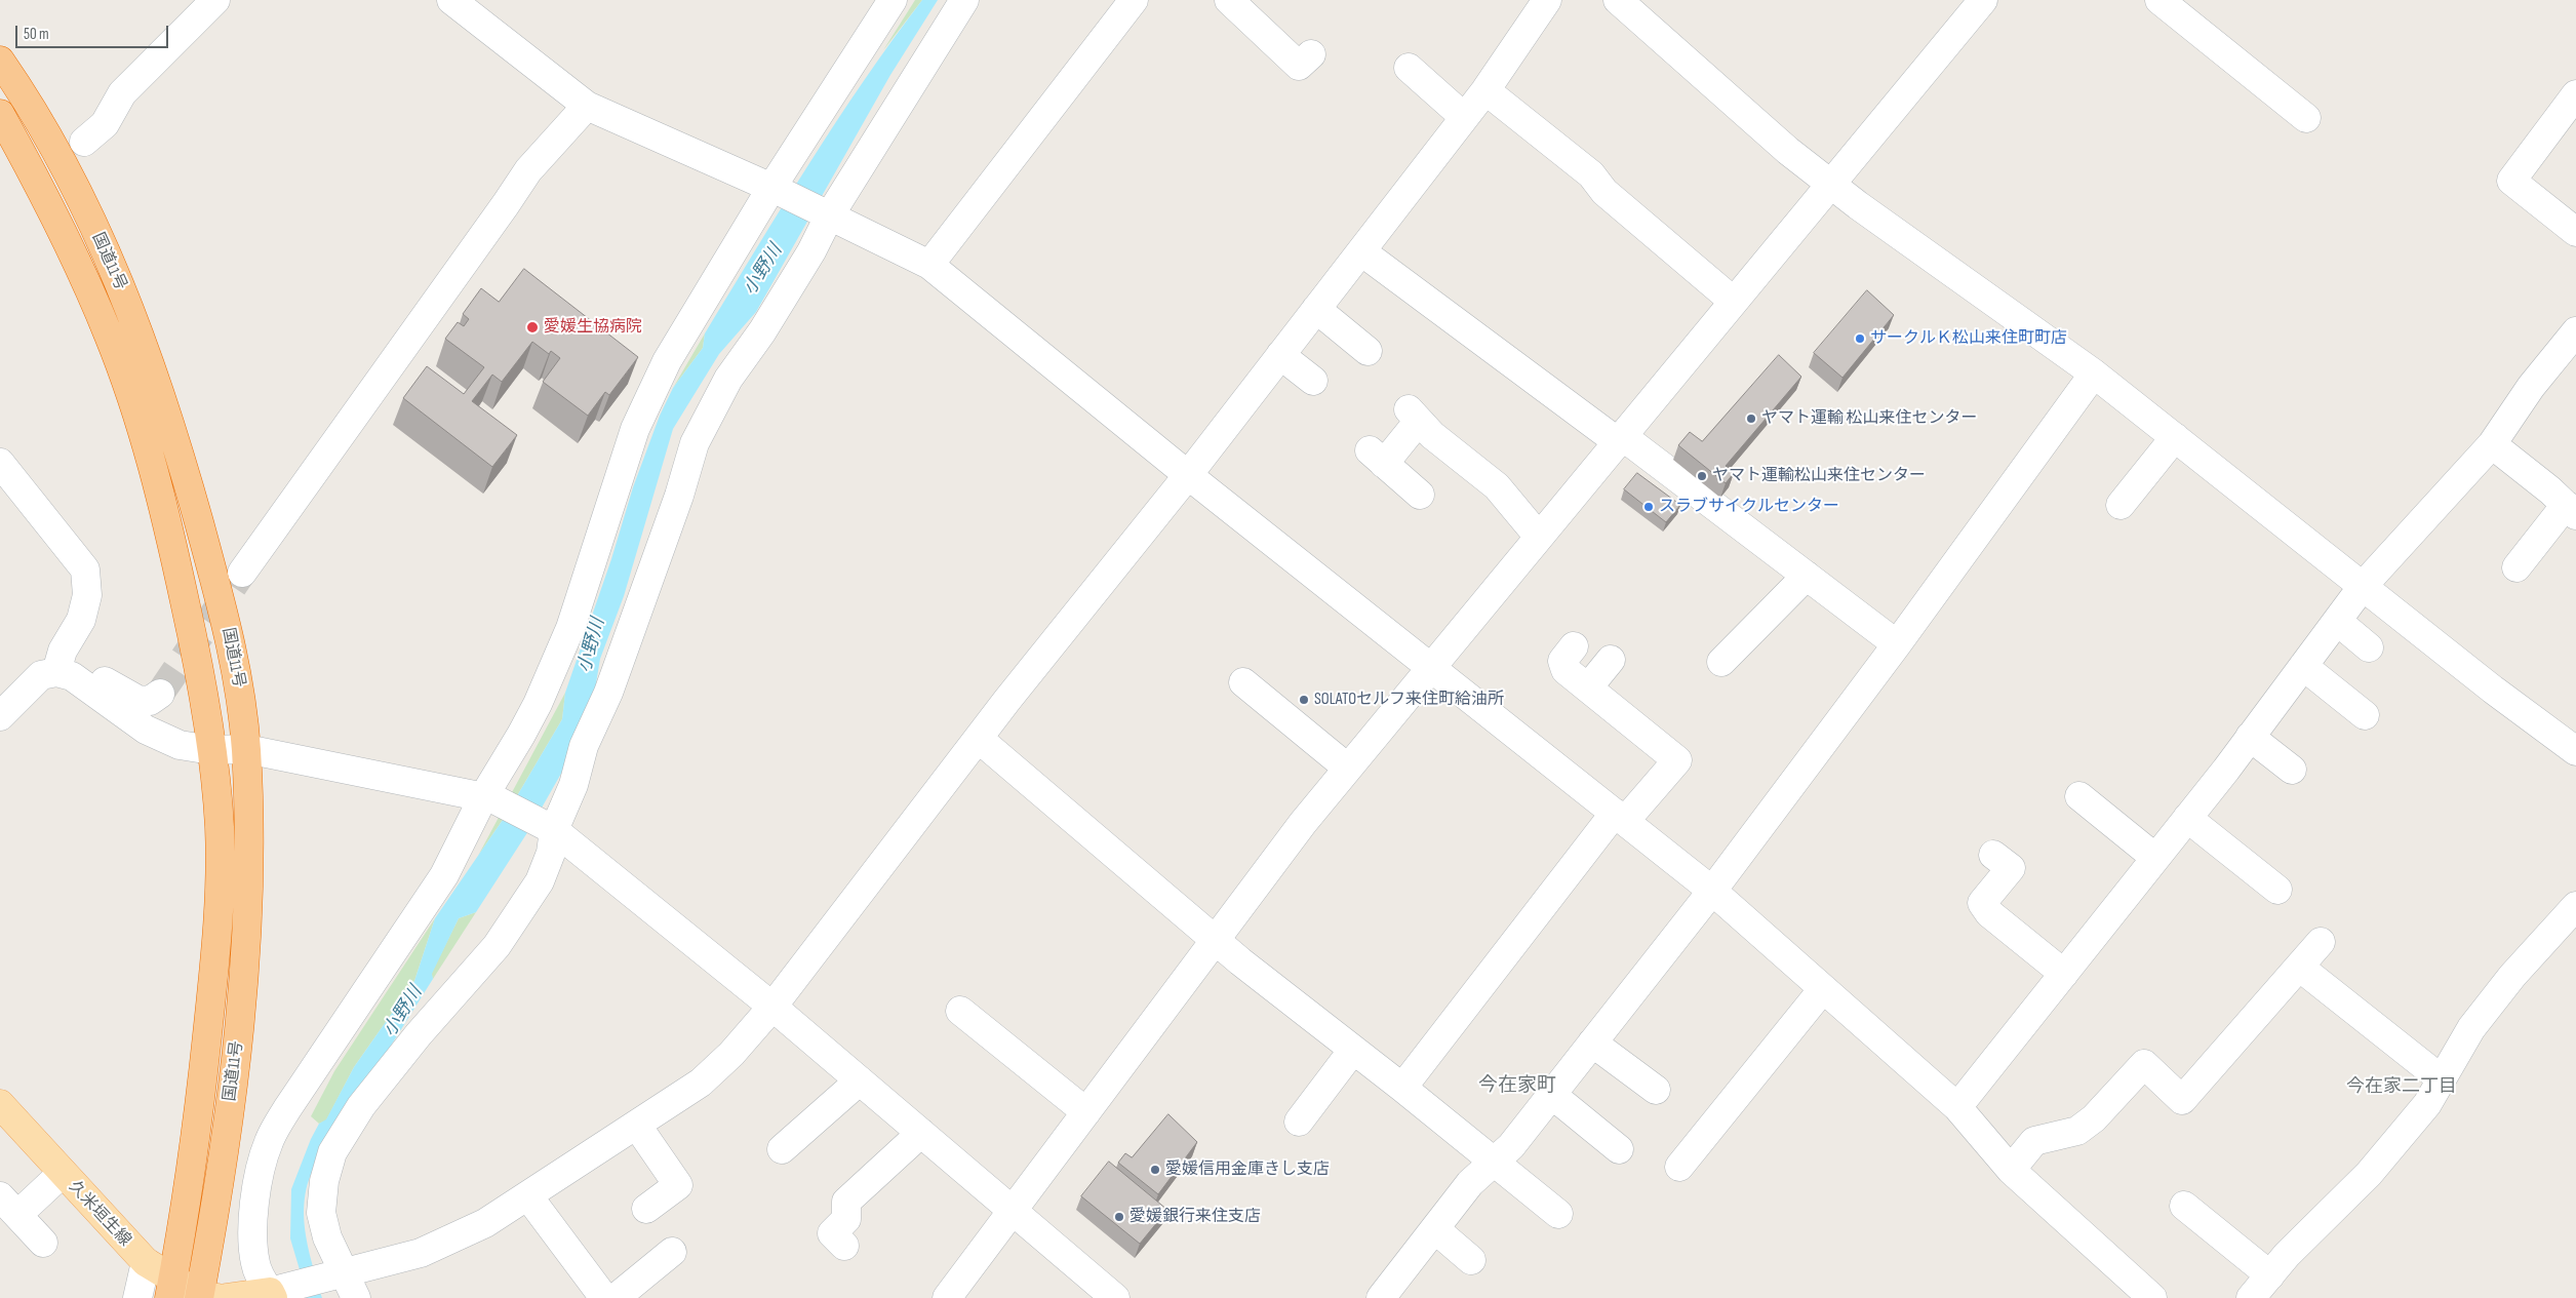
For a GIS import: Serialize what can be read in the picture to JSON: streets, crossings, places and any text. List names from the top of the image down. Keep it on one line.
{"streets":{"highway":["国道11号"],"main road":["久米垣生線"]},"crossings":[["国道11号","久米垣生線"]],"districts":["今在家町","今在家二丁目"],"water":["小野川"],"places":["愛媛生協病院","サークルＫ松山来住町町店","ヤマト運輸 松山来住センター","ヤマト運輸松山来住センター","スラブサイクルセンター","SOLATOセルフ来住町給油所","愛媛信用金庫きし支店","愛媛銀行来住支店"],"scale_bar":"50 m"}
